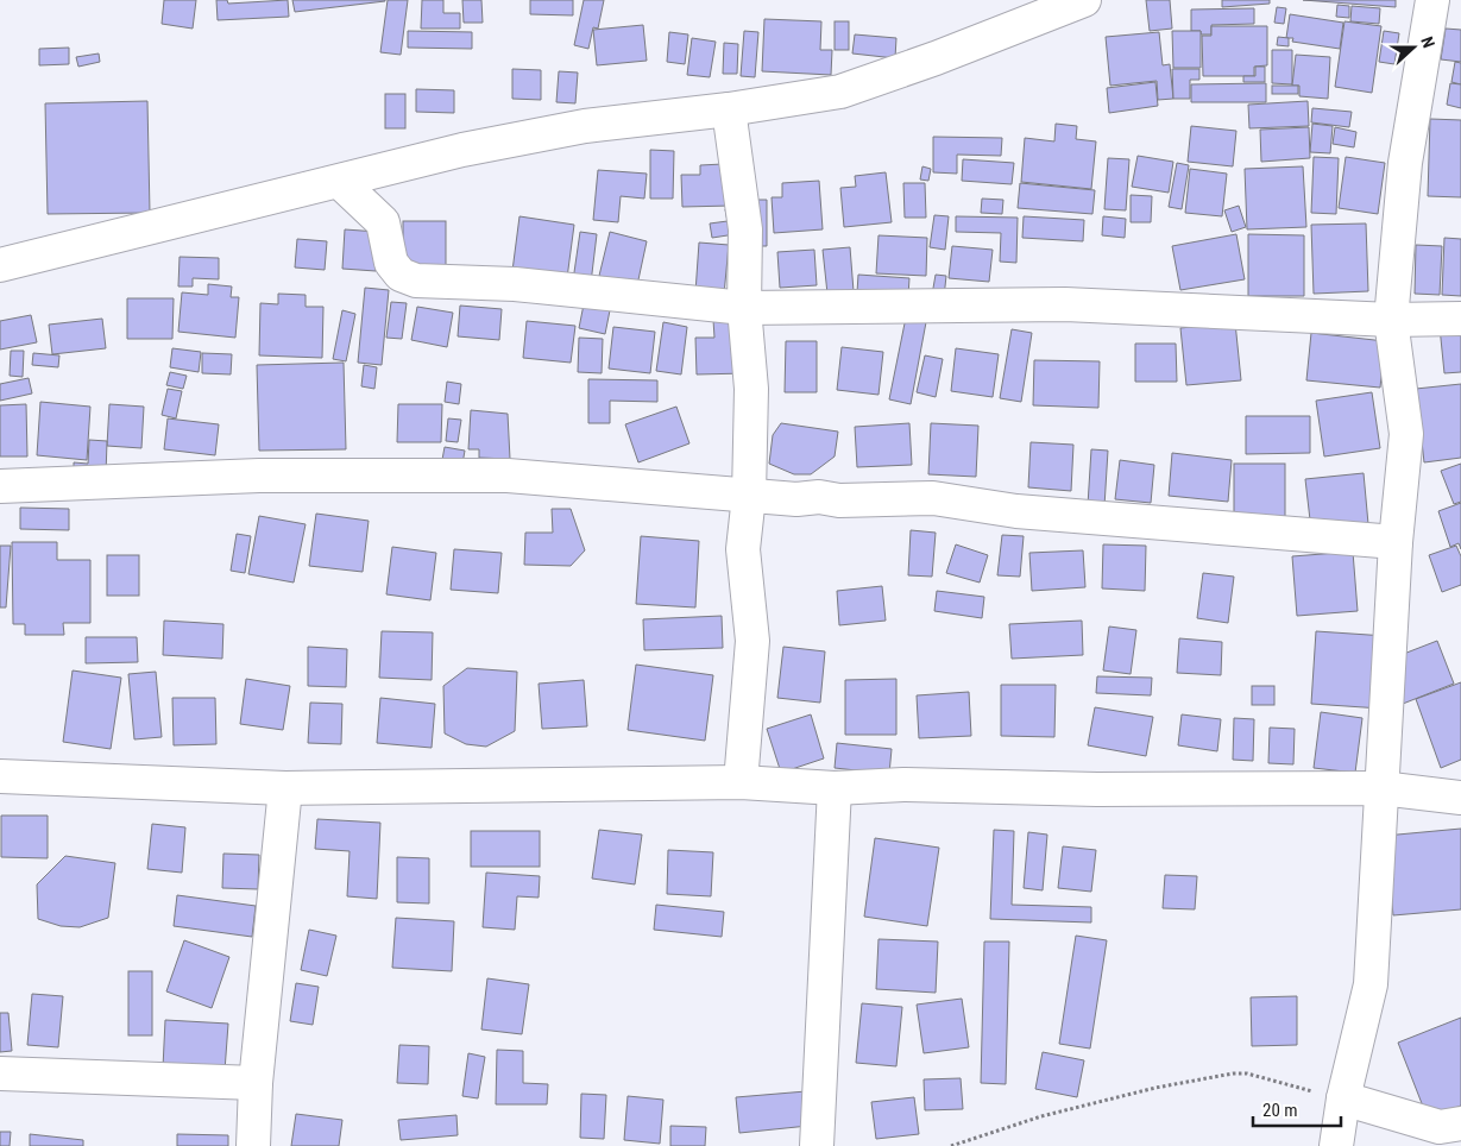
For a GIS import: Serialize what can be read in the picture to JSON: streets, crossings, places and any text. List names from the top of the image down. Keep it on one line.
{"scale_bar":"20 m","north":"right"}
